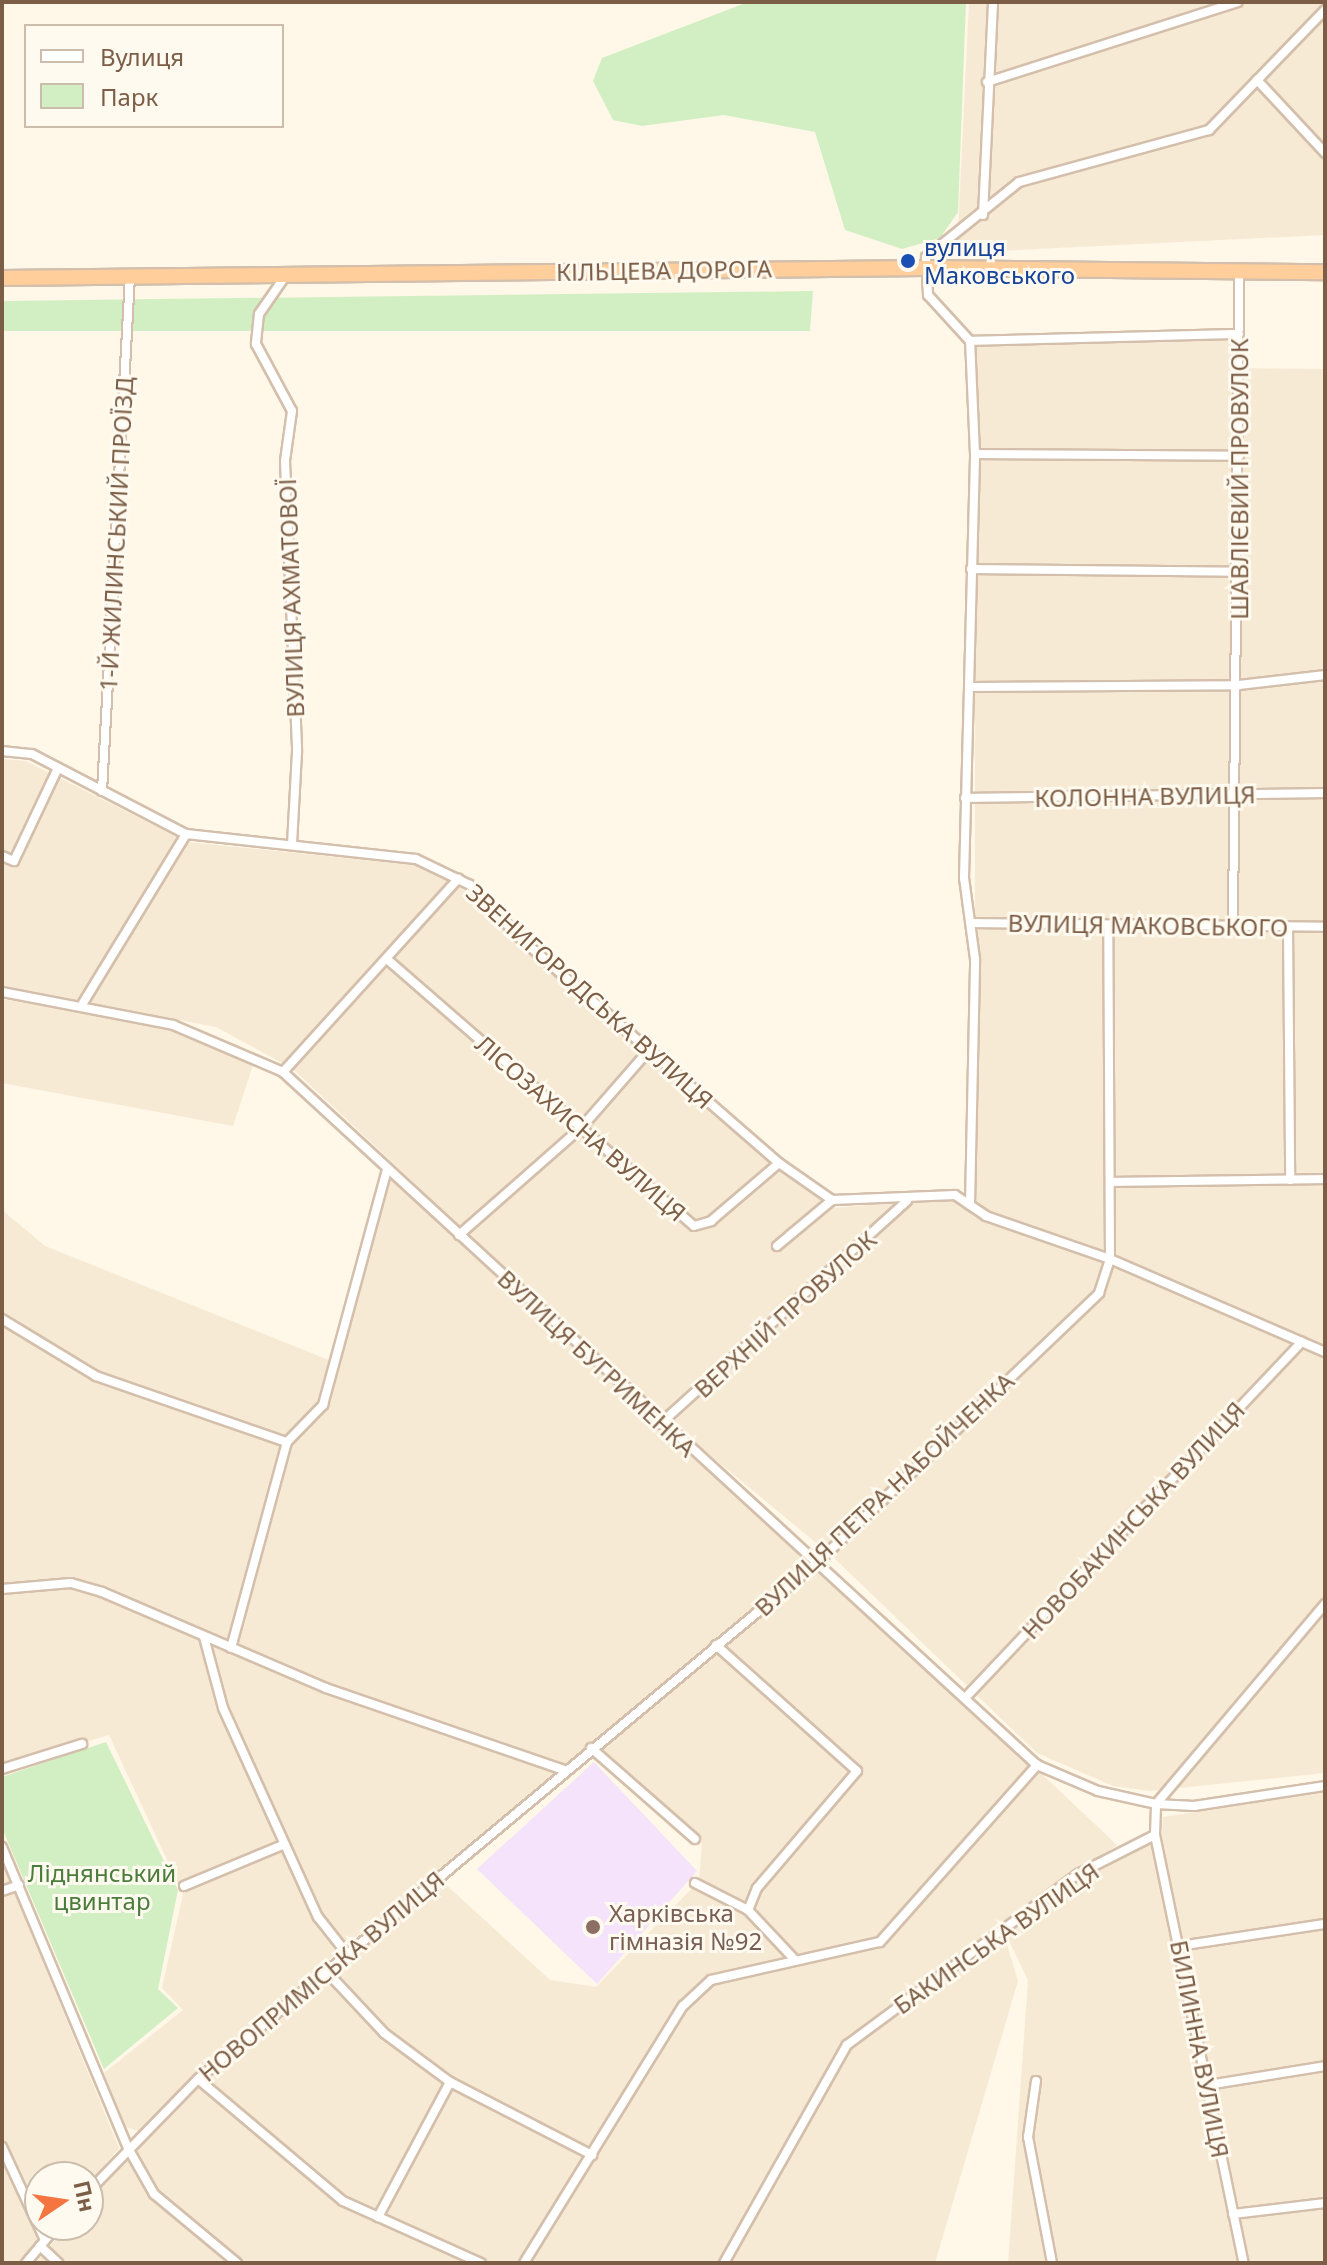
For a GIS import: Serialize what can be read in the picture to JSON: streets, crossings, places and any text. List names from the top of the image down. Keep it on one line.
{"streets":{"highway":["КІЛЬЦЕВА ДОРОГА"],"street":["ШАВЛІЄВИЙ ПРОВУЛОК","1-Й ЖИЛИНСЬКИЙ ПРОЇЗД","ВУЛИЦЯ АХМАТОВОЇ","КОЛОННА ВУЛИЦЯ","ВУЛИЦЯ МАКОВСЬКОГО","ЗВЕНИГОРОДСЬКА ВУЛИЦЯ","ЛІСОЗАХИСНА ВУЛИЦЯ","ВЕРХНІЙ ПРОВУЛОК","ВУЛИЦЯ БУГРИМЕНКА","ВУЛИЦЯ ПЕТРА НАБОЙЧЕНКА","НОВОБАКИНСЬКА ВУЛИЦЯ","БАКИНСЬКА ВУЛИЦЯ","НОВОПРИМІСЬКА ВУЛИЦЯ","БИЛИННА ВУЛИЦЯ"]},"crossings":[["КІЛЬЦЕВА ДОРОГА","ШАВЛІЄВИЙ ПРОВУЛОК"],["КІЛЬЦЕВА ДОРОГА","1-Й ЖИЛИНСЬКИЙ ПРОЇЗД"],["КІЛЬЦЕВА ДОРОГА","ВУЛИЦЯ АХМАТОВОЇ"],["ШАВЛІЄВИЙ ПРОВУЛОК","КОЛОННА ВУЛИЦЯ"],["ШАВЛІЄВИЙ ПРОВУЛОК","ВУЛИЦЯ МАКОВСЬКОГО"],["1-Й ЖИЛИНСЬКИЙ ПРОЇЗД","ЗВЕНИГОРОДСЬКА ВУЛИЦЯ"],["ВУЛИЦЯ АХМАТОВОЇ","ЗВЕНИГОРОДСЬКА ВУЛИЦЯ"],["КОЛОННА ВУЛИЦЯ","ВУЛИЦЯ МАКОВСЬКОГО"],["ВУЛИЦЯ МАКОВСЬКОГО","ВУЛИЦЯ ПЕТРА НАБОЙЧЕНКА"],["ЗВЕНИГОРОДСЬКА ВУЛИЦЯ","ЛІСОЗАХИСНА ВУЛИЦЯ"],["ВЕРХНІЙ ПРОВУЛОК","ВУЛИЦЯ БУГРИМЕНКА"],["ВУЛИЦЯ БУГРИМЕНКА","ВУЛИЦЯ ПЕТРА НАБОЙЧЕНКА"],["ВУЛИЦЯ БУГРИМЕНКА","НОВОБАКИНСЬКА ВУЛИЦЯ"],["ВУЛИЦЯ ПЕТРА НАБОЙЧЕНКА","НОВОПРИМІСЬКА ВУЛИЦЯ"],["БАКИНСЬКА ВУЛИЦЯ","БИЛИННА ВУЛИЦЯ"]],"parks":["Ліднянський цвинтар"],"places":["вулиця Маковського","Харківська гімназія №92"],"legend":["Вулиця","Парк"],"north":"right"}
